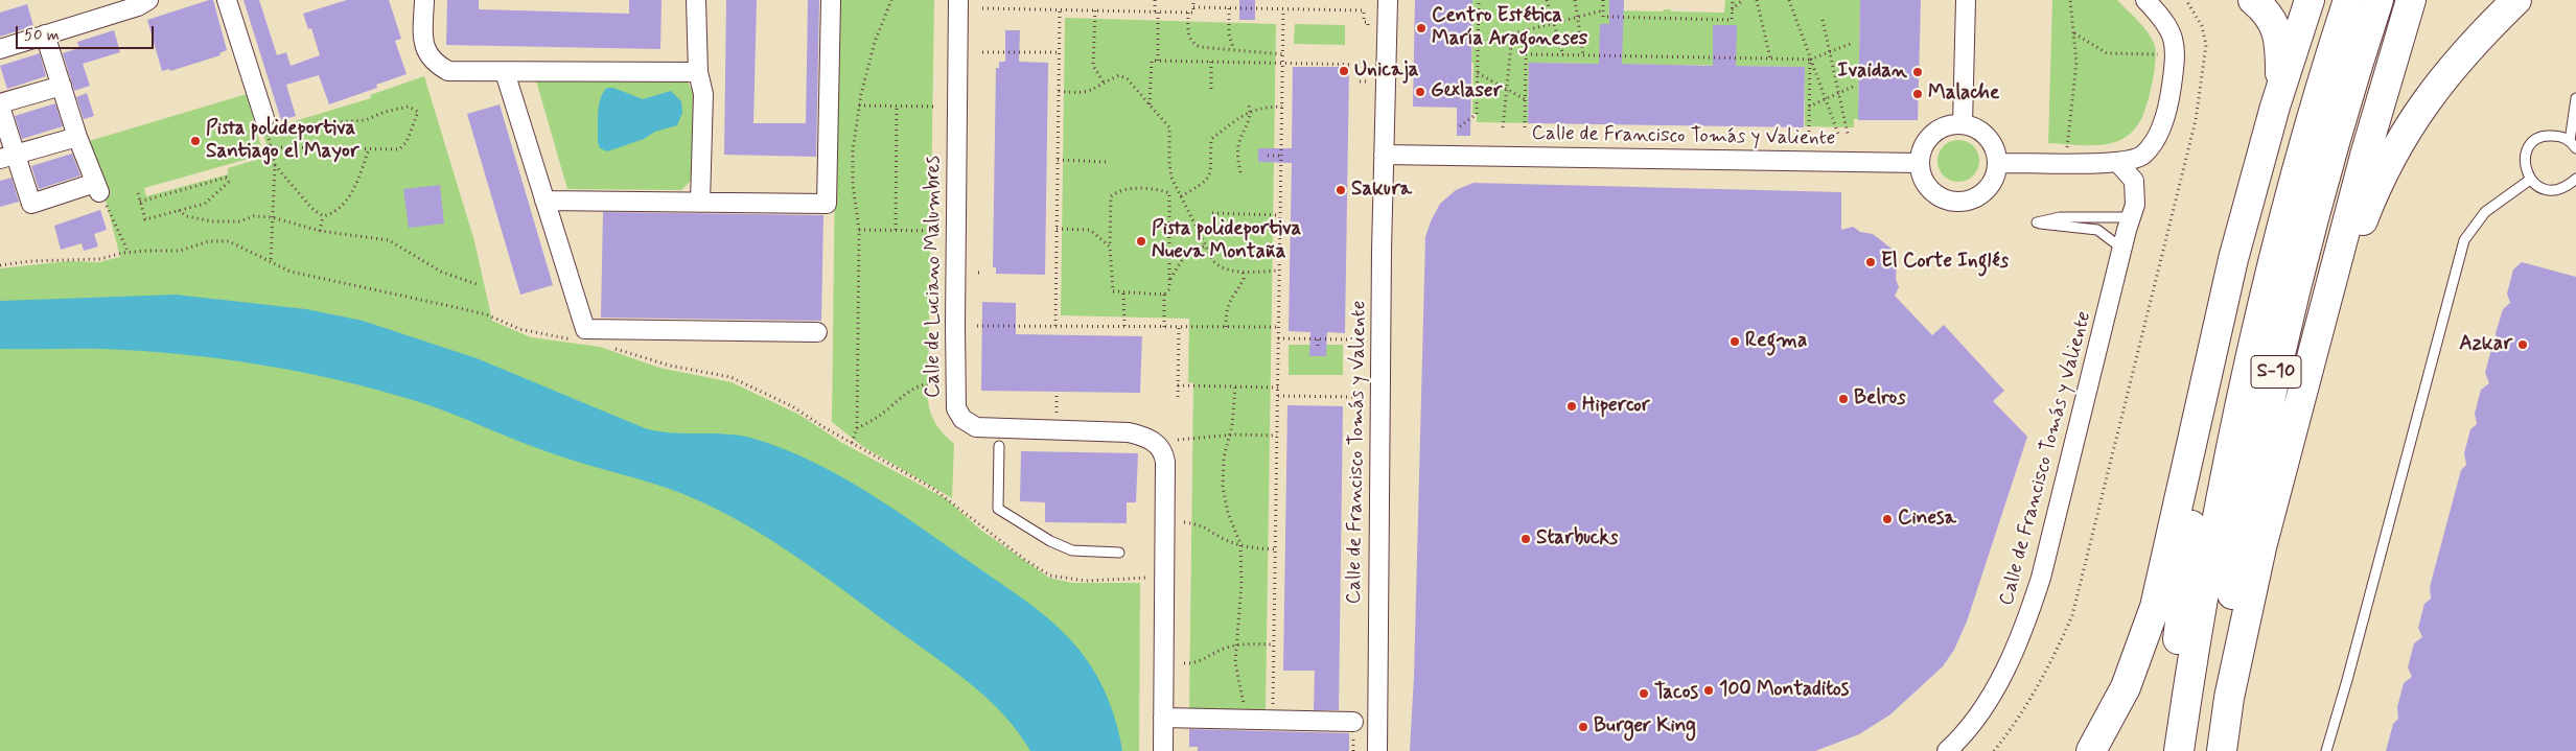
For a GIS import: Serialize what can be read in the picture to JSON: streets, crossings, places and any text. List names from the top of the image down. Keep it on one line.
{"streets":{"highway":["S-10"],"street":["Calle de Francisco Tomás y Valiente","Calle de Luciano Malumbres"]},"places":["Centro Estética María Aragoneses","Unicaja","Ivaidan","Gexlaser","Malache","Pista polideportiva Santiago el Mayor","Sakura","Pista polideportiva Nueva Montaña","El Corte Inglés","Regma","Azkar","Belros","Hipercor","Cinesa","Starbucks","100 Montaditos","Tacos","Burger King"],"scale_bar":"50 m"}
